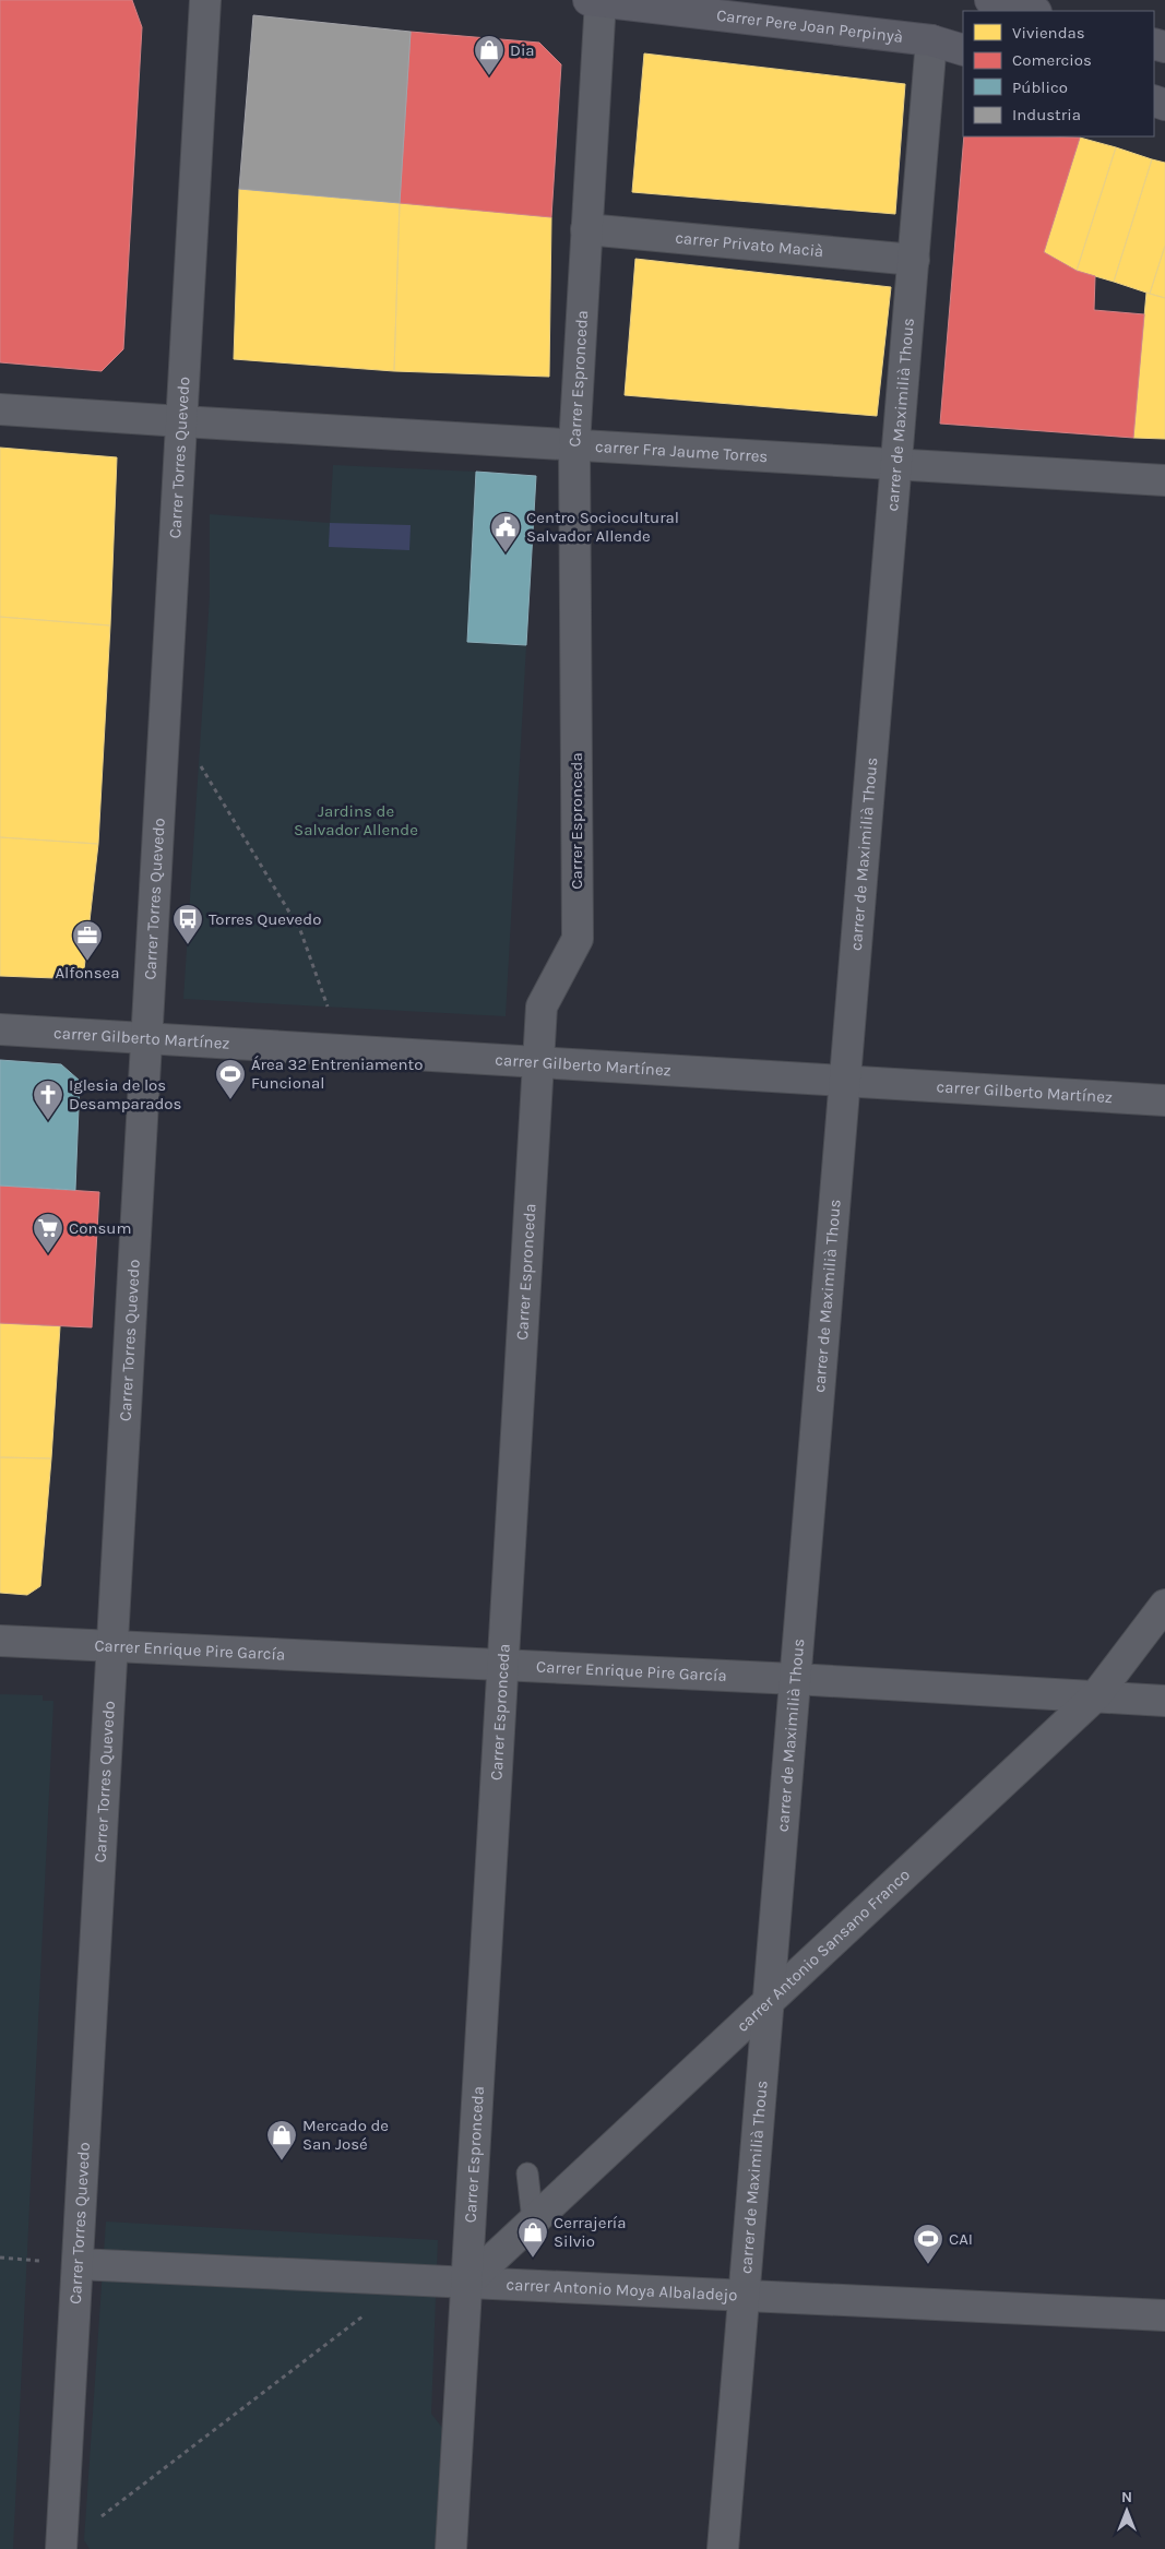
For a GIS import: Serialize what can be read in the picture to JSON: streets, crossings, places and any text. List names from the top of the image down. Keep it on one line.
{"streets":{"main road":["Carrer Pere Joan Perpinyà"],"street":["carrer Privato Macià","Carrer Espronceda","carrer de Maximilià Thous","carrer Fra Jaume Torres","Carrer Torres Quevedo","carrer Gilberto Martínez","Carrer Enrique Pire García","carrer Antonio Sansano Franco","carrer Antonio Moya Albaladejo"]},"crossings":[["Carrer Pere Joan Perpinyà","Carrer Espronceda"],["Carrer Pere Joan Perpinyà","carrer de Maximilià Thous"],["carrer Privato Macià","Carrer Espronceda"],["carrer Privato Macià","carrer de Maximilià Thous"],["Carrer Espronceda","carrer Fra Jaume Torres"],["Carrer Espronceda","carrer Gilberto Martínez"],["Carrer Espronceda","Carrer Enrique Pire García"],["Carrer Espronceda","carrer Antonio Sansano Franco"],["Carrer Espronceda","carrer Antonio Moya Albaladejo"],["carrer de Maximilià Thous","carrer Fra Jaume Torres"],["carrer de Maximilià Thous","carrer Gilberto Martínez"],["carrer de Maximilià Thous","Carrer Enrique Pire García"],["carrer de Maximilià Thous","carrer Antonio Sansano Franco"],["carrer de Maximilià Thous","carrer Antonio Moya Albaladejo"],["carrer Fra Jaume Torres","Carrer Torres Quevedo"],["Carrer Torres Quevedo","carrer Gilberto Martínez"],["Carrer Torres Quevedo","Carrer Enrique Pire García"],["Carrer Torres Quevedo","carrer Antonio Moya Albaladejo"],["Carrer Enrique Pire García","carrer Antonio Sansano Franco"],["carrer Antonio Sansano Franco","carrer Antonio Moya Albaladejo"]],"parks":["Jardins de Salvador Allende"],"places":{"shop":["Dia","Mercado de San José","Cerrajería Silvio"],"public building":["Centro Sociocultural Salvador Allende"],"bus stop":["Torres Quevedo"],"office":["Alfonsea"],"sports":["Área 32 Entreniamento Funcional","CAI"],"church":["Iglesia de los Desamparados"],"supermarket":["Consum"]},"legend":["Viviendas","Comercios","Público","Industria"],"north":"top"}
